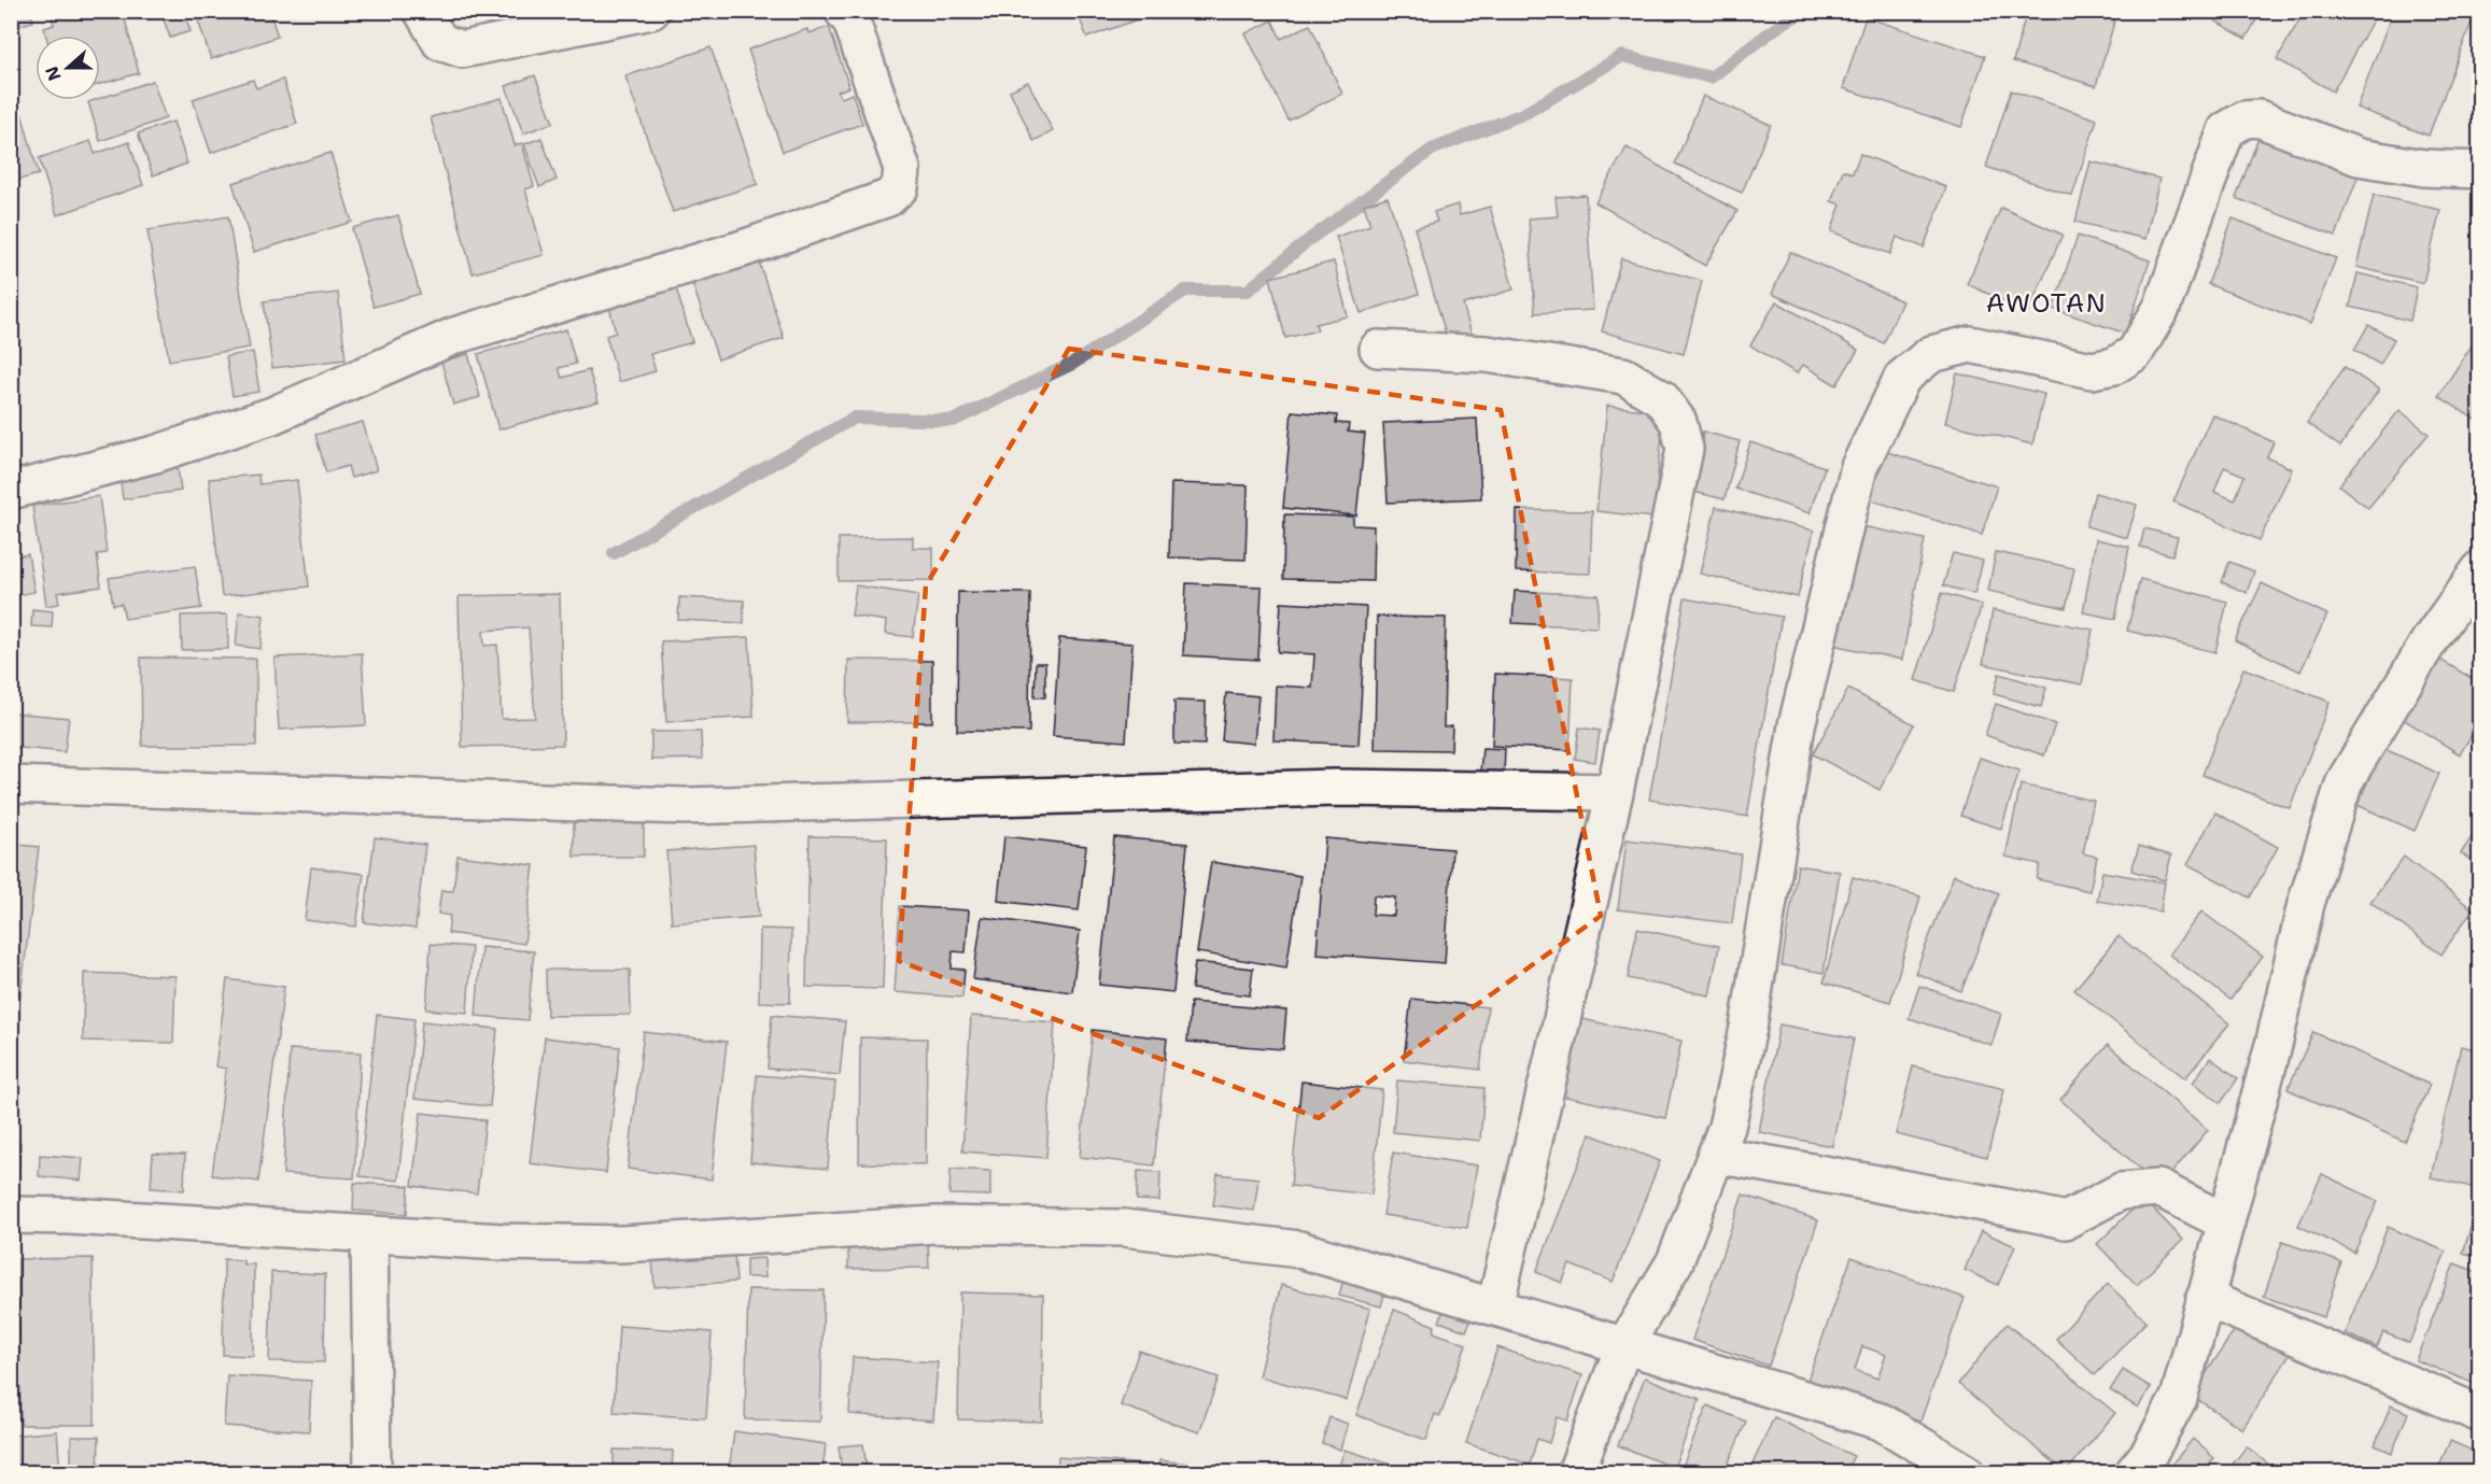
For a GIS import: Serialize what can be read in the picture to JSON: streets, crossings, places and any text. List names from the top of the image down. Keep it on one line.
{"districts":["AWOTAN"],"north":"left"}
